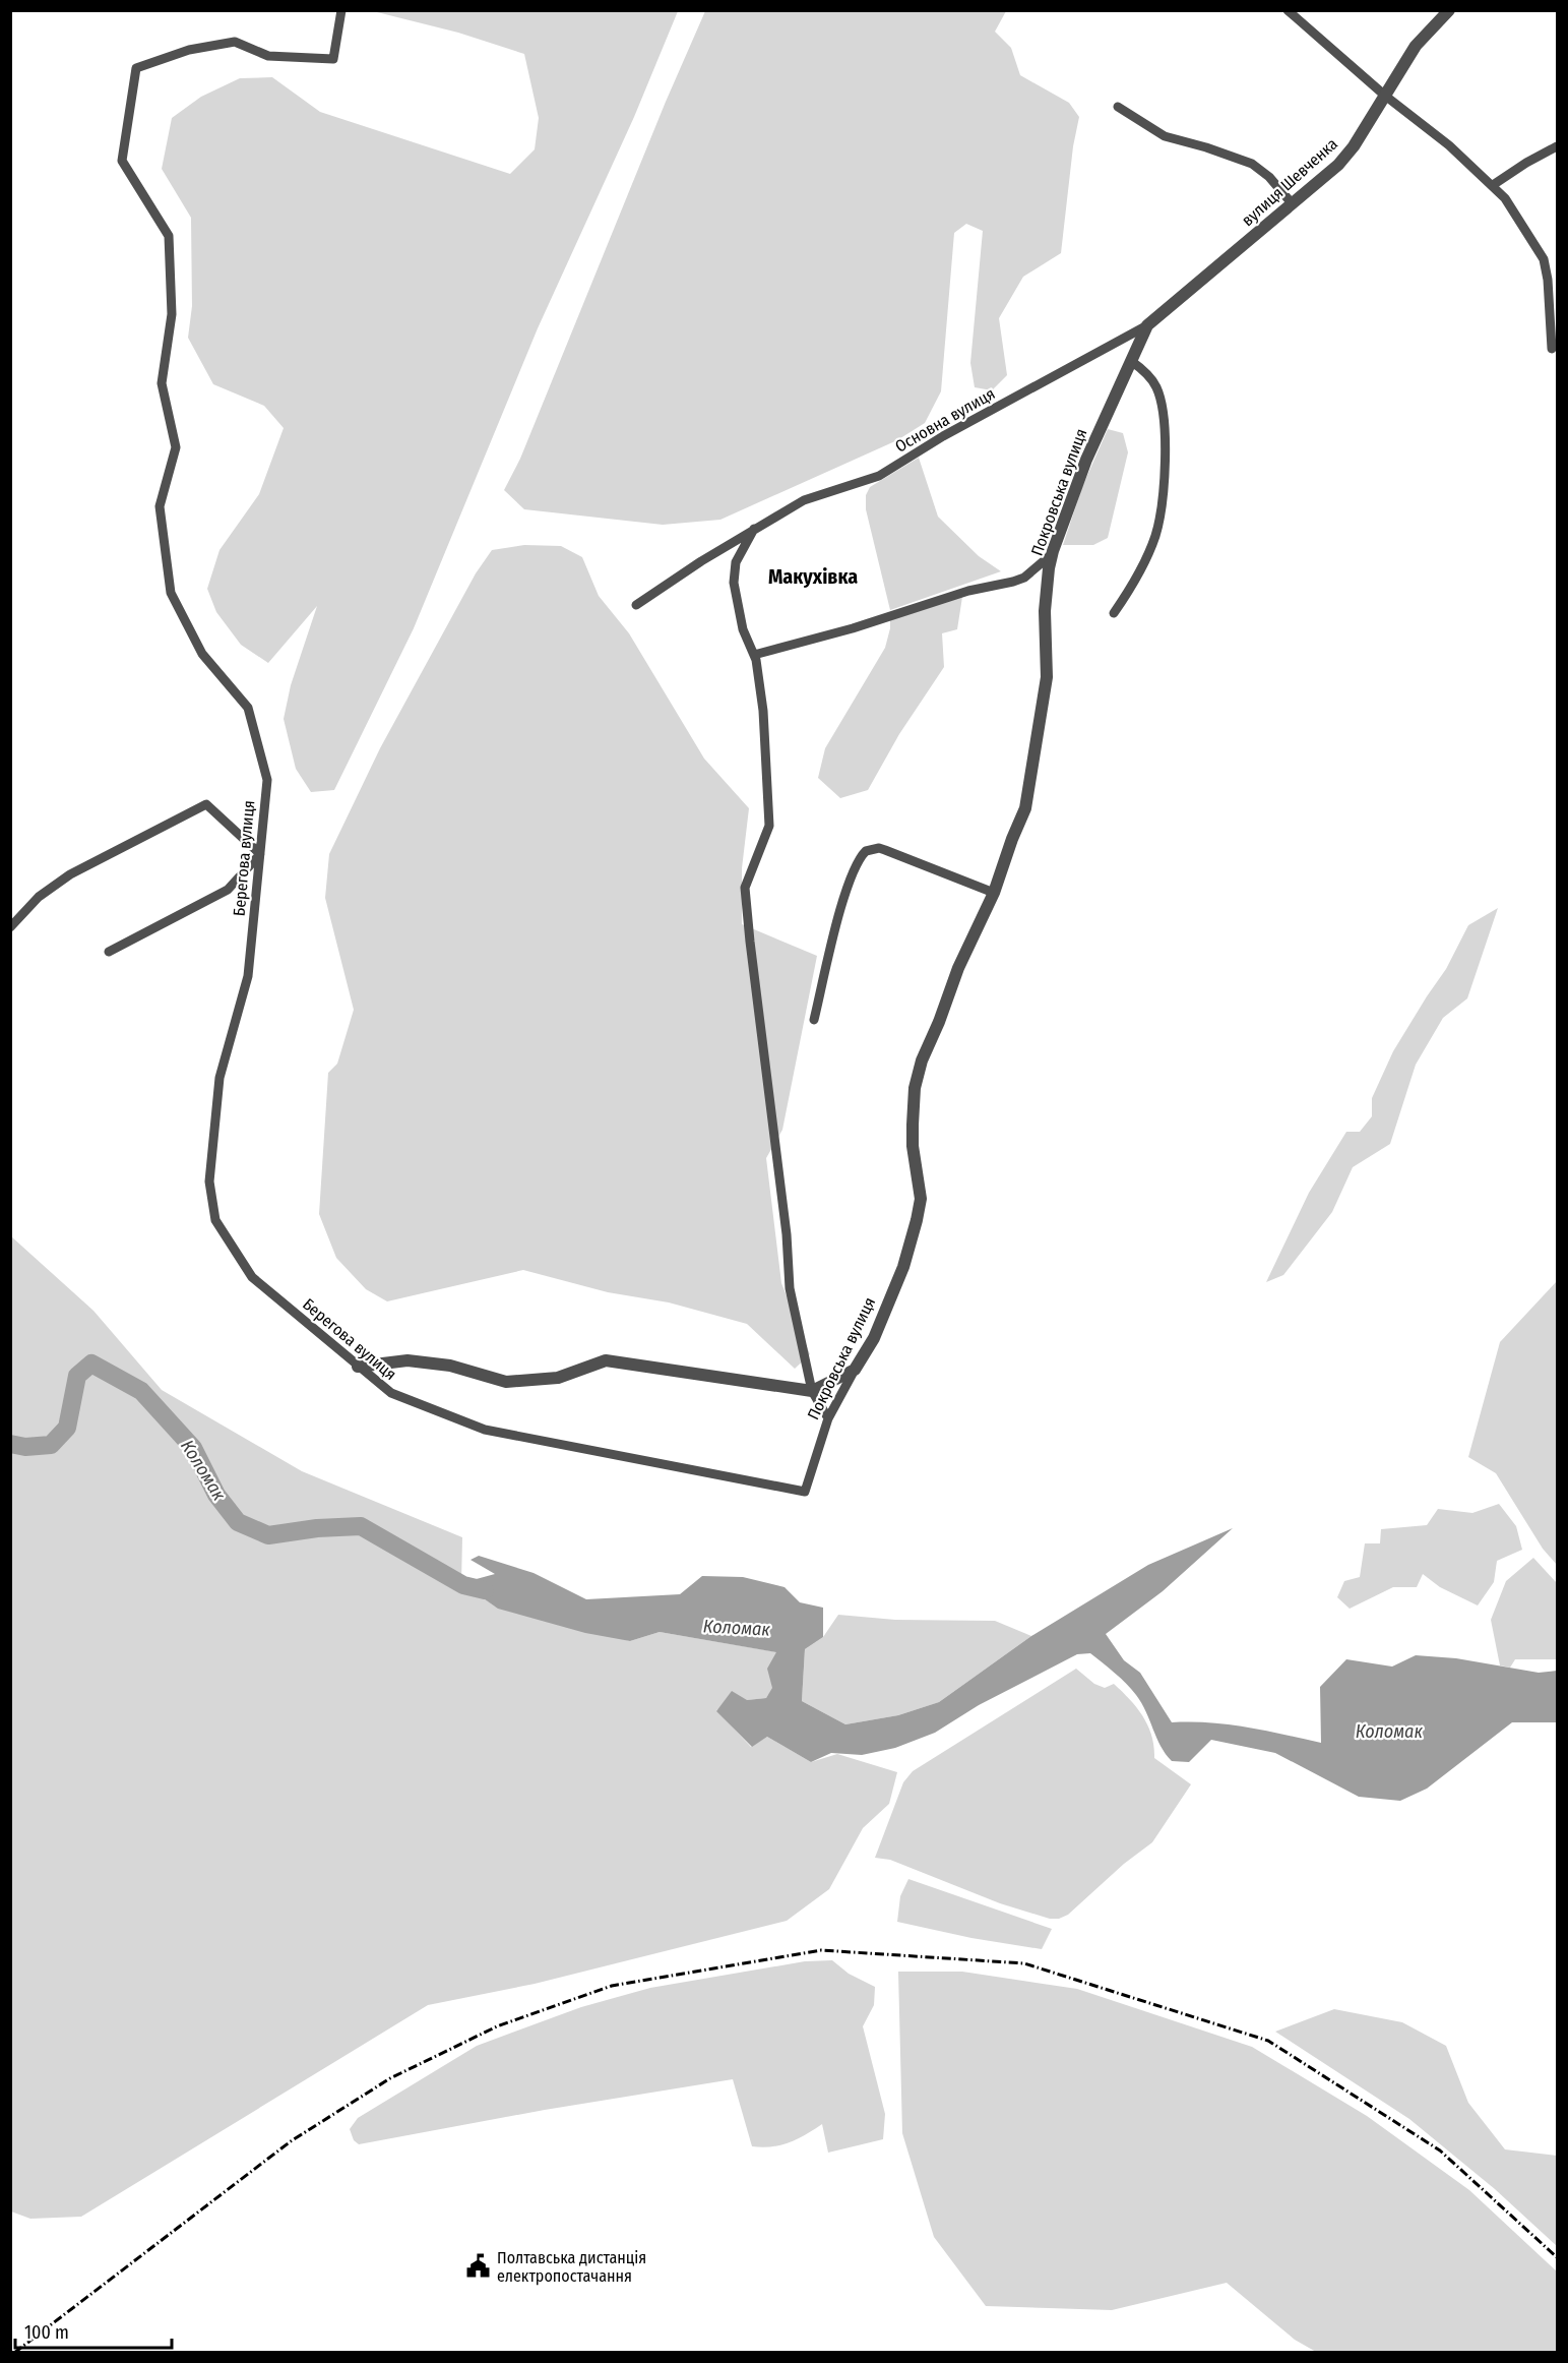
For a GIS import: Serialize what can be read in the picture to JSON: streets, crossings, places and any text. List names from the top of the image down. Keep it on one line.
{"streets":{"street":["вулиця Шевченка","Основна вулиця","Покровська вулиця","Берегова вулиця"]},"crossings":[["вулиця Шевченка","Основна вулиця"],["вулиця Шевченка","Покровська вулиця"],["Основна вулиця","Покровська вулиця"],["Покровська вулиця","Берегова вулиця"]],"districts":["Макухівка"],"water":["Коломак"],"places":{"public building":["Полтавська дистанція електропостачання"]},"scale_bar":"100 m"}
